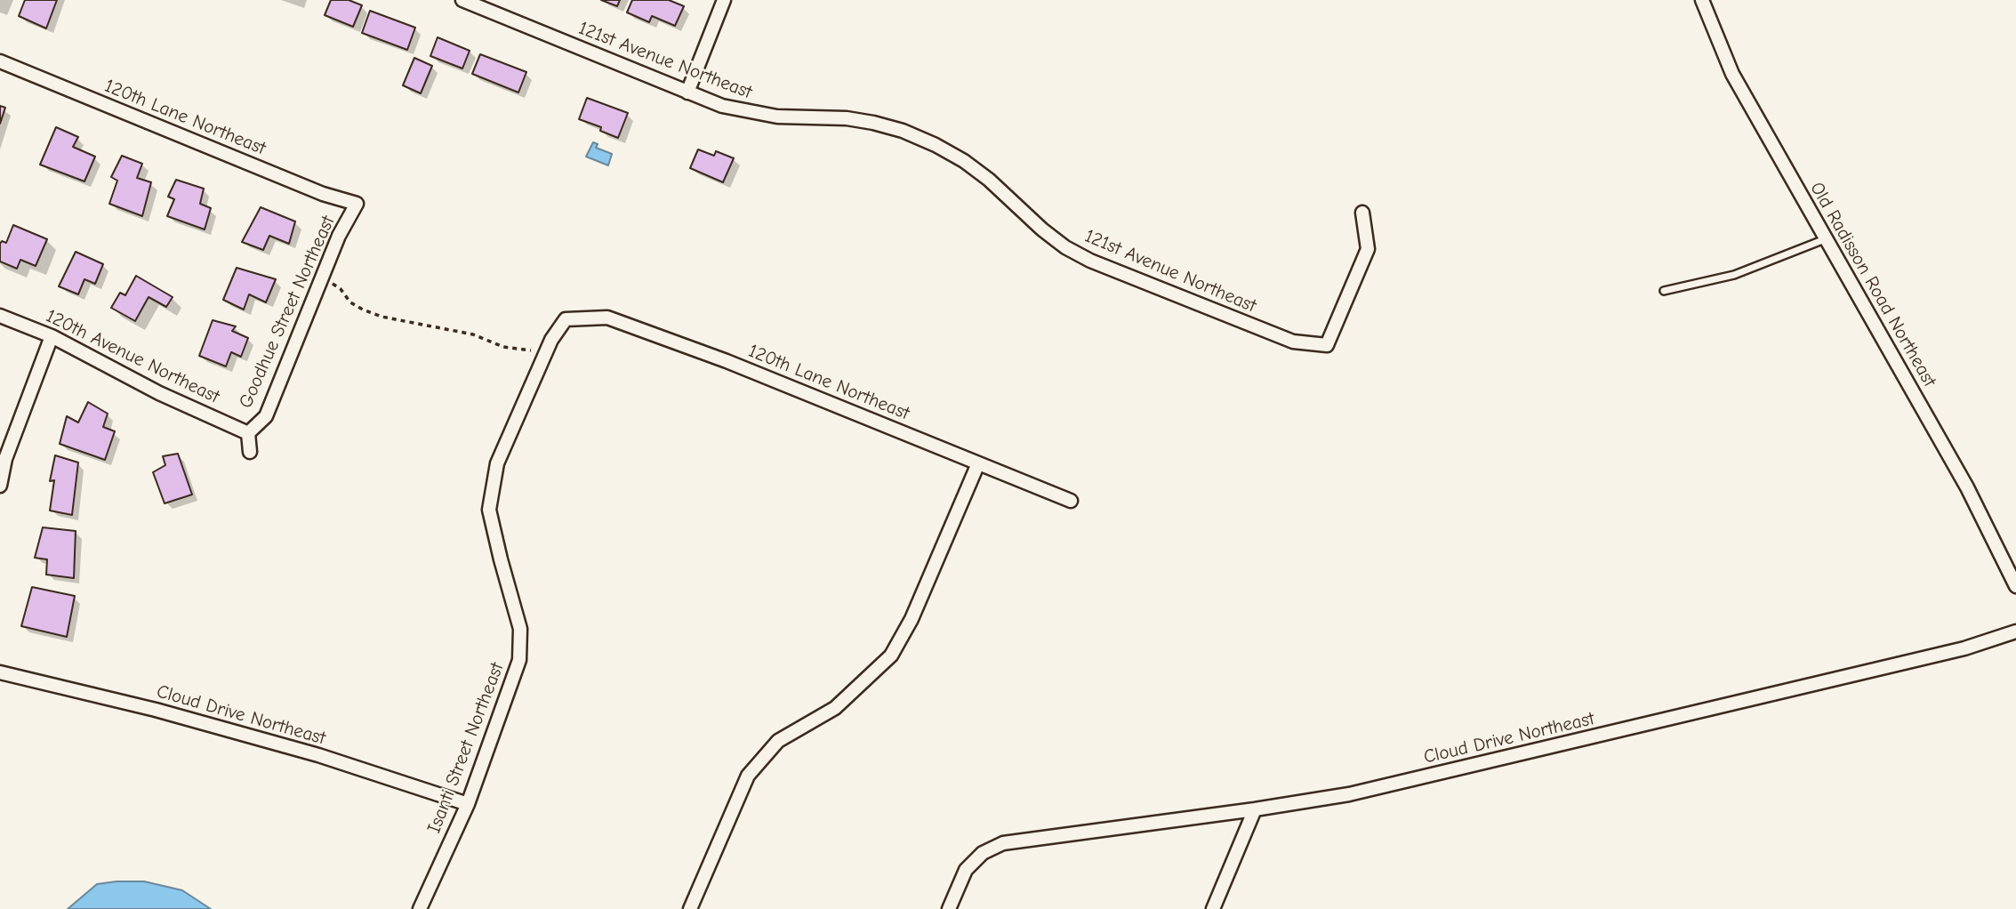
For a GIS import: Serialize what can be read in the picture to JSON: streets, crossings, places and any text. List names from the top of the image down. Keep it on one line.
{"streets":{"street":["121st Avenue Northeast","120th Lane Northeast","Old Radisson Road Northeast","Goodhue Street Northeast","120th Avenue Northeast","Cloud Drive Northeast","Isanti Street Northeast"]},"crossings":[["120th Lane Northeast","Goodhue Street Northeast"],["120th Lane Northeast","Isanti Street Northeast"],["Goodhue Street Northeast","120th Avenue Northeast"],["Cloud Drive Northeast","Isanti Street Northeast"]]}
